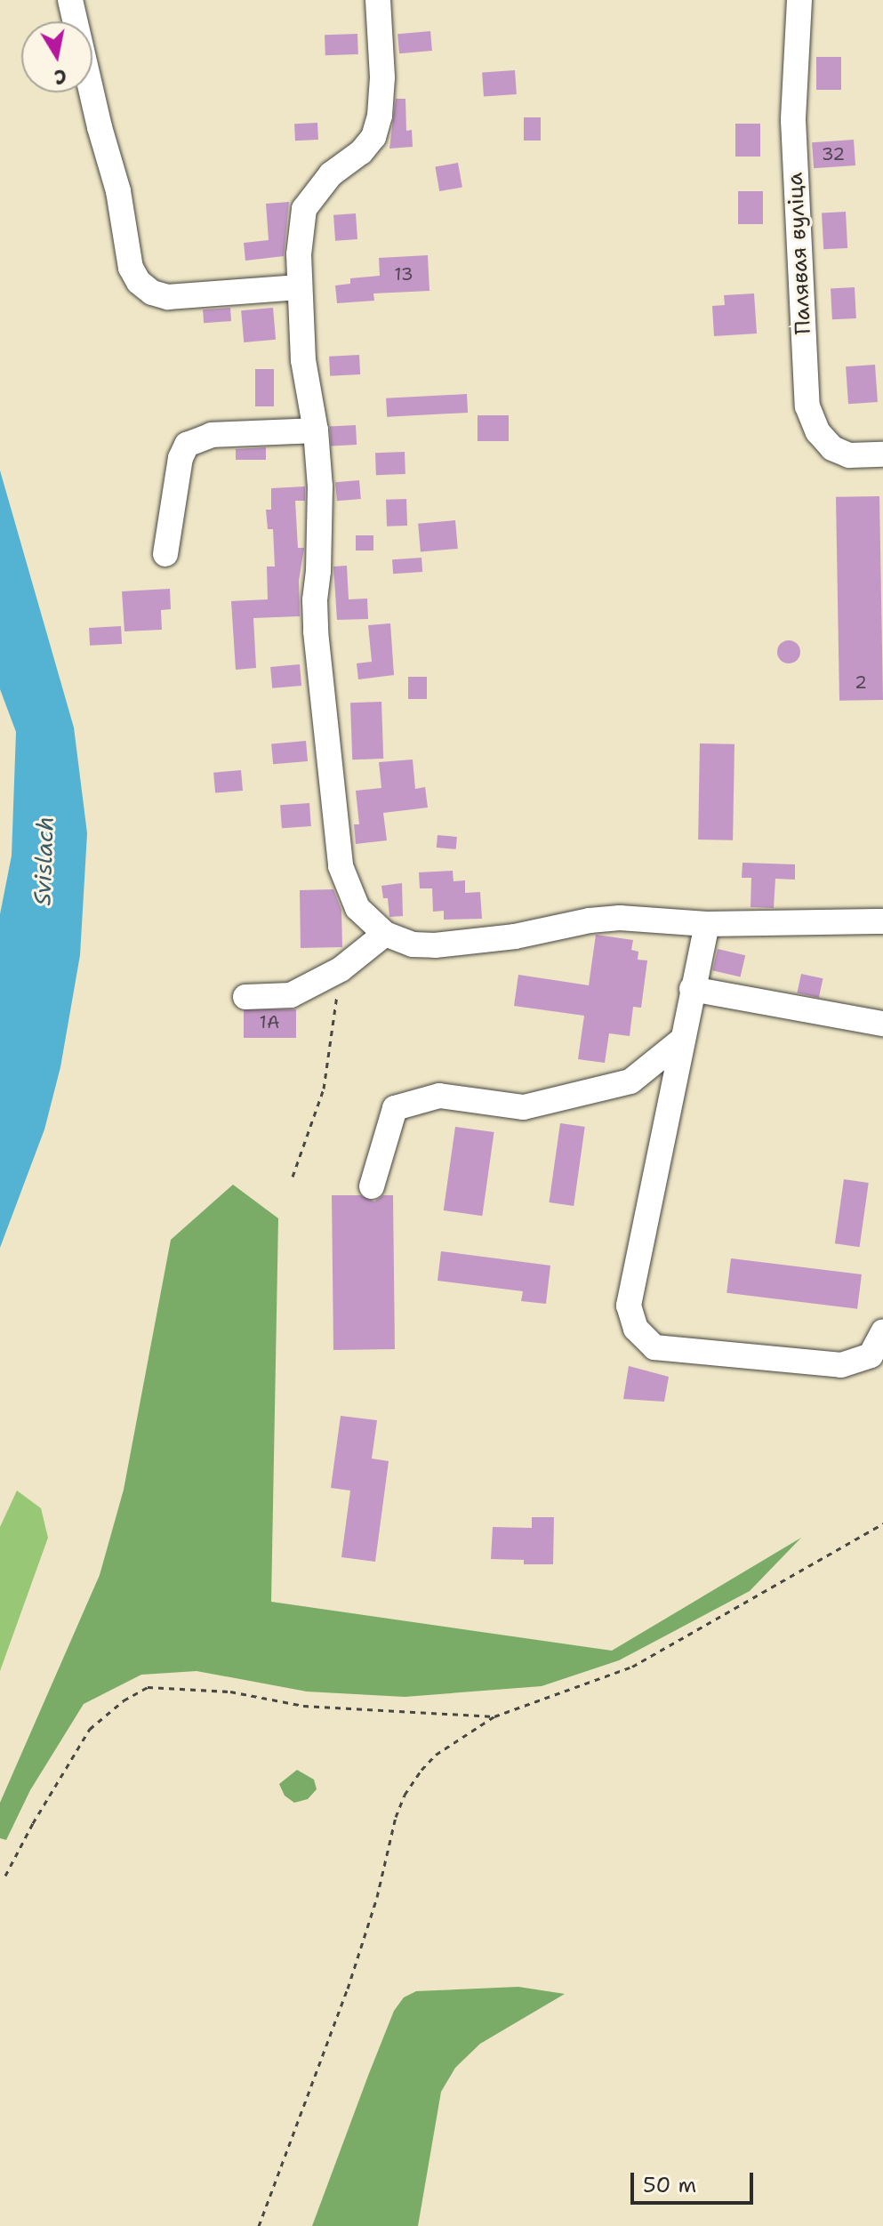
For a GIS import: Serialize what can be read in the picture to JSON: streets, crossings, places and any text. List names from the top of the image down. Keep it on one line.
{"streets":{"street":["Палявая вуліца"]},"water":["Svislach"],"house_numbers":["32","13","2","1А"],"scale_bar":"50 m","north":"bottom"}
